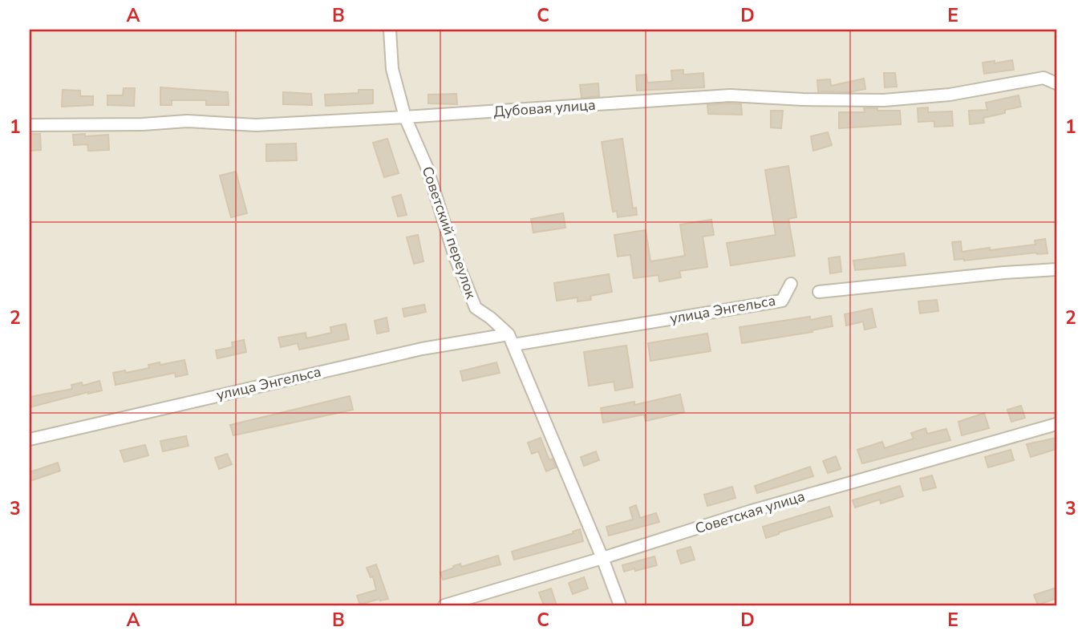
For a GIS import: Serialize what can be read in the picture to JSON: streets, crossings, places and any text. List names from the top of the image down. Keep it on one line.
{"streets":{"street":["Дубовая улица","Советский переулок","улица Энгельса","Советская улица"]},"crossings":[["Дубовая улица","Советский переулок"],["Советский переулок","улица Энгельса"],["Советский переулок","Советская улица"]],"grid":{"columns":["A","B","C","D","E"],"rows":["1","2","3"]}}
